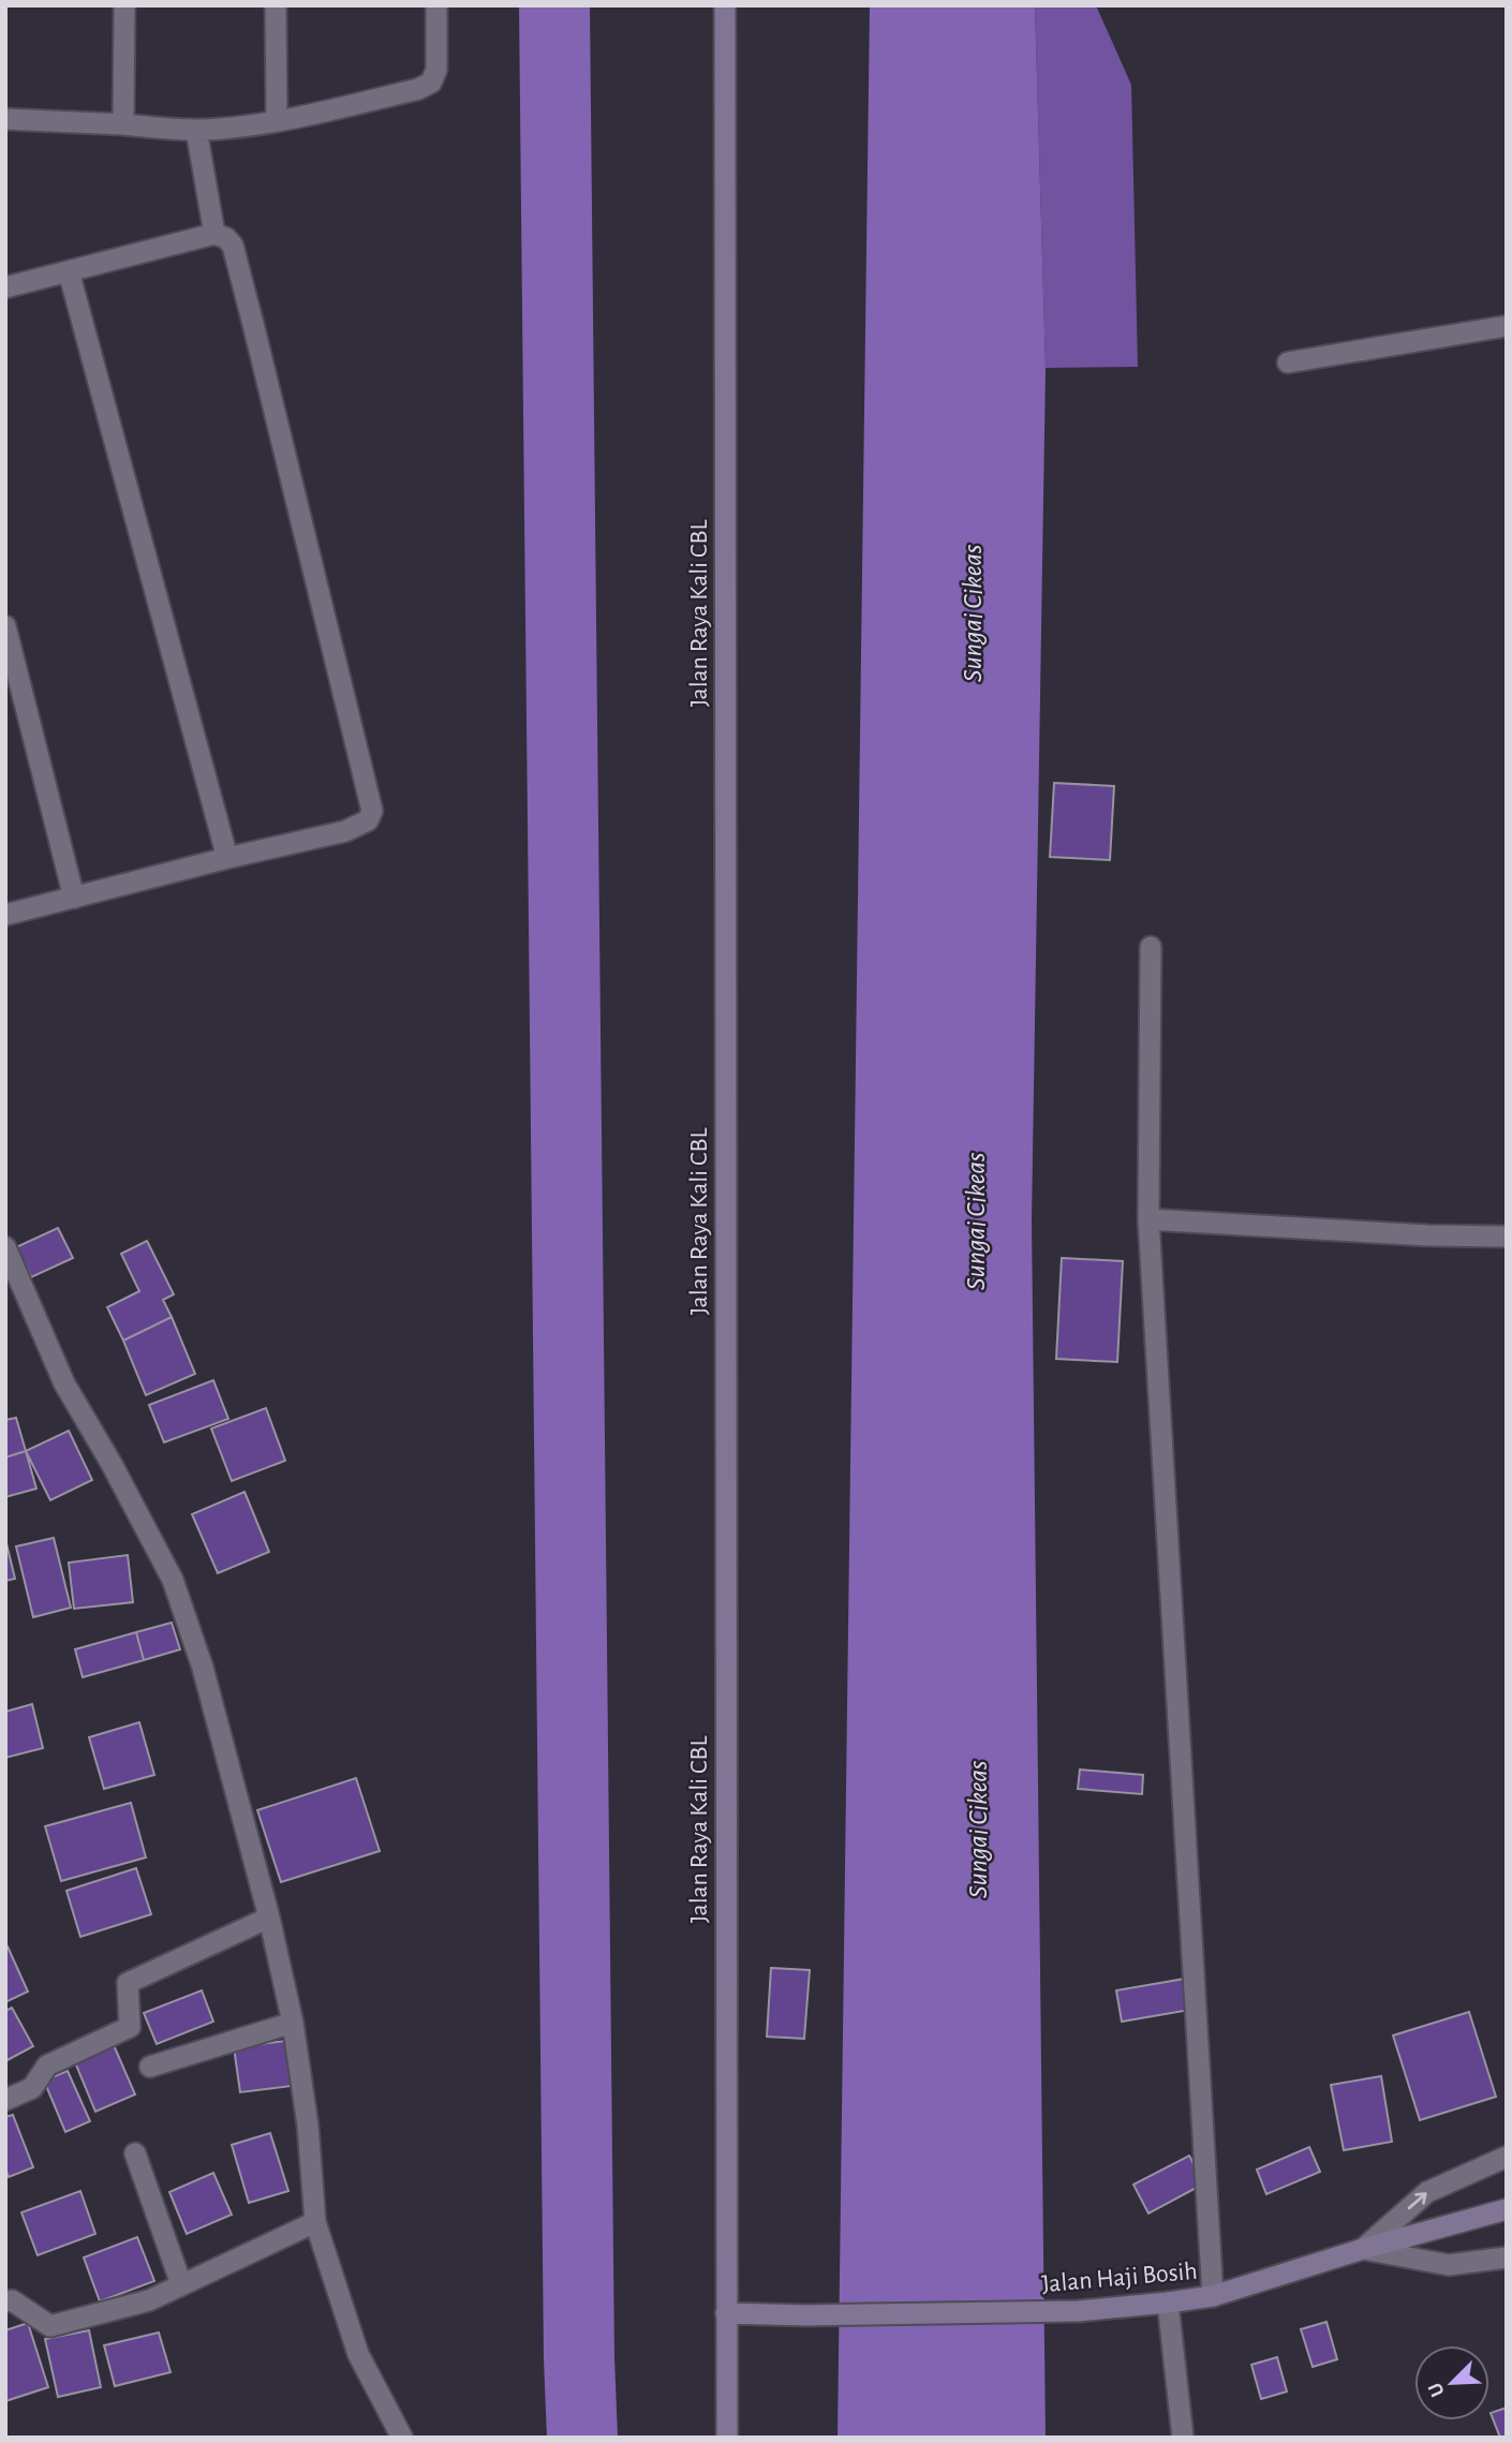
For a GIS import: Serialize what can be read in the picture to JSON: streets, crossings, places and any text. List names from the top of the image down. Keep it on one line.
{"streets":{"main road":["Jalan Raya Kali CBL","Jalan Haji Bosih"]},"crossings":[["Jalan Raya Kali CBL","Jalan Haji Bosih"]],"water":["Sungai Cikeas"],"north":"bottom left"}
